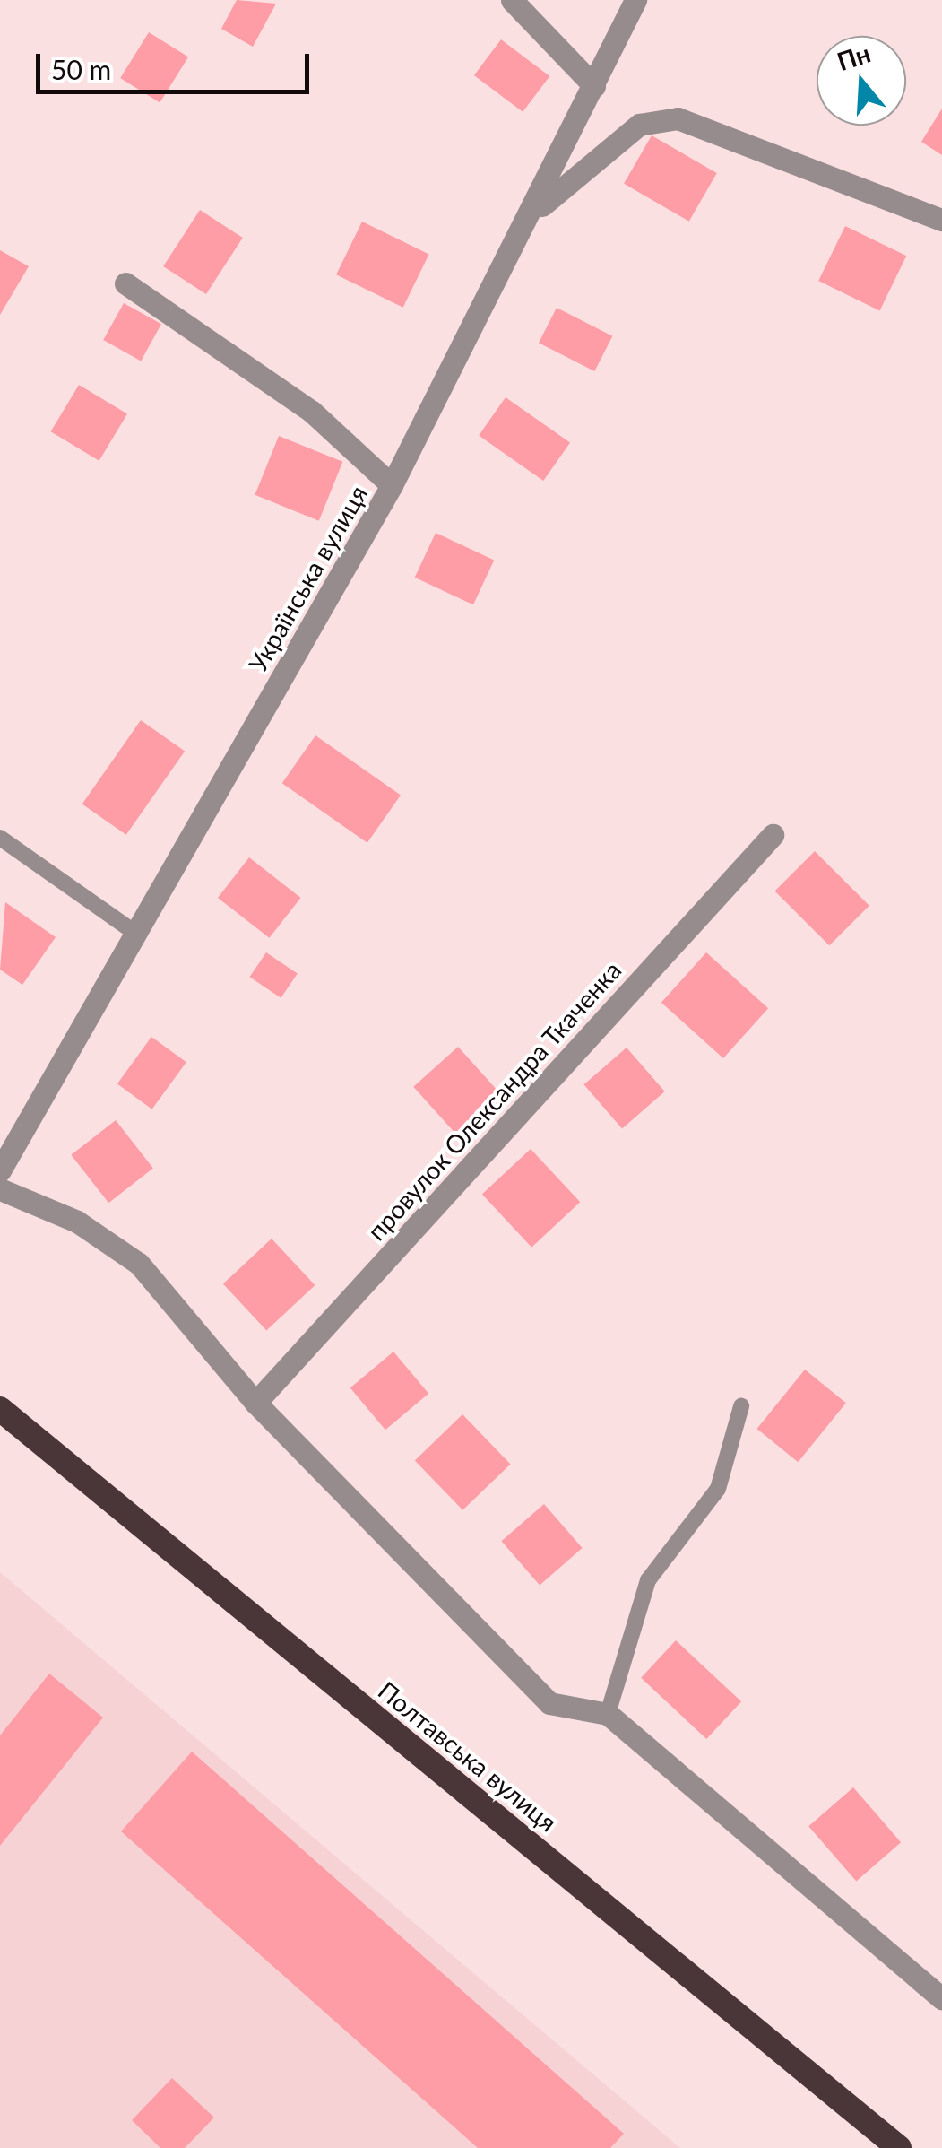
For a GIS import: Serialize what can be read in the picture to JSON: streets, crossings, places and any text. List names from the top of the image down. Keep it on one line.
{"streets":{"highway":["Полтавська вулиця"],"street":["Українська вулиця","провулок Олександра Ткаченка"]},"scale_bar":"50 m","north":"top"}
